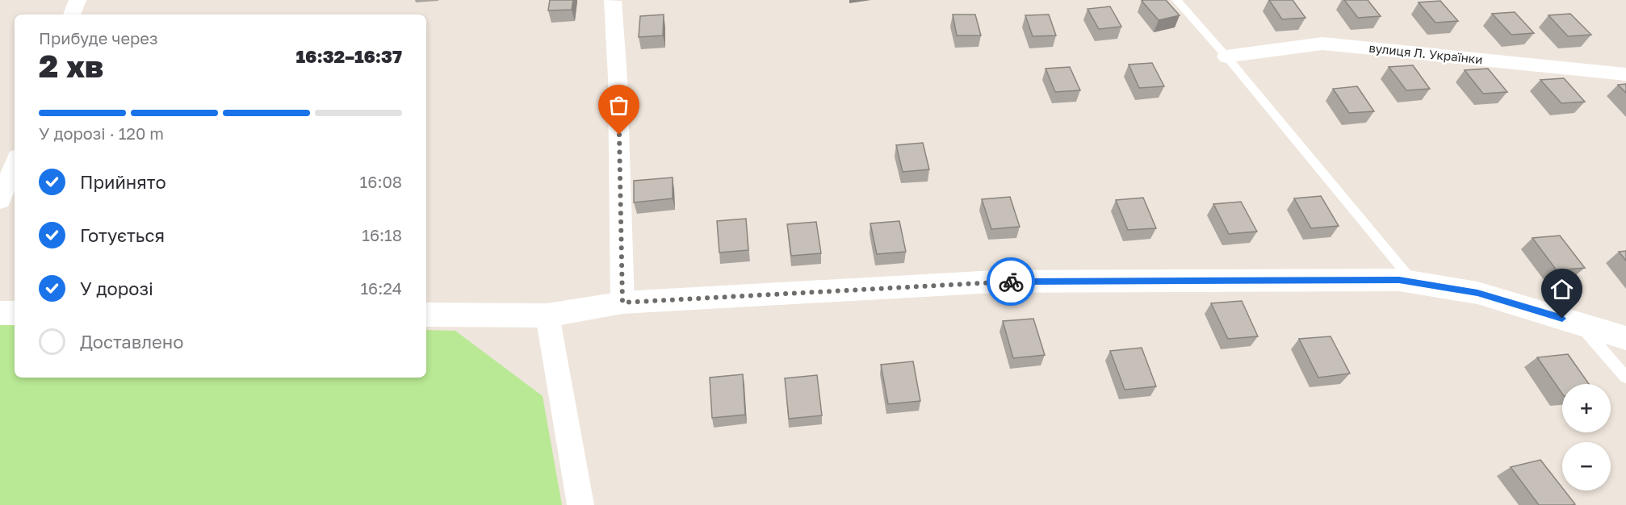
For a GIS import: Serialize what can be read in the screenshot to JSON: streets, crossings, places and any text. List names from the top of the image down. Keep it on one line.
{"streets":{"street":["вулиця Л. Українки"]},"page":{"heading":["2 хв","Прибуде через","16:32–16:37"],"bar":"У дорозі · 120 m","list":[["Прийнято","16:08"],["Готується","16:18"],["У дорозі","16:24"],"Доставлено"],"map_buttons":["+","−"]}}
